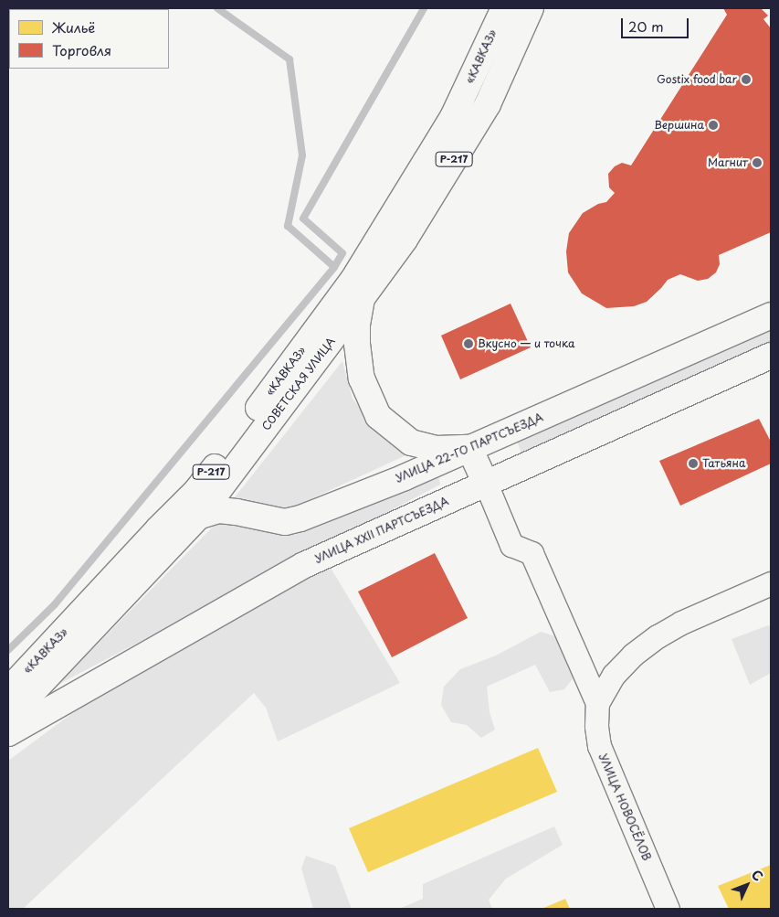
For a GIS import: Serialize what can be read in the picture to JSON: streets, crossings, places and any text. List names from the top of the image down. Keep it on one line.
{"streets":{"main road":["«КАВКАЗ»","Р-217","СОВЕТСКАЯ УЛИЦА","УЛИЦА 22-ГО ПАРТСЪЕЗДА","УЛИЦА XXII ПАРТСЪЕЗДА"],"street":["УЛИЦА НОВОСЁЛОВ"]},"crossings":[["«КАВКАЗ»","УЛИЦА 22-ГО ПАРТСЪЕЗДА"],["СОВЕТСКАЯ УЛИЦА","УЛИЦА 22-ГО ПАРТСЪЕЗДА"]],"places":["Gostix food bar","Вершина","Магнит","Вкусно — и точка","Татьяна"],"legend":["Жильё","Торговля"],"scale_bar":"20 m","north":"top right"}
